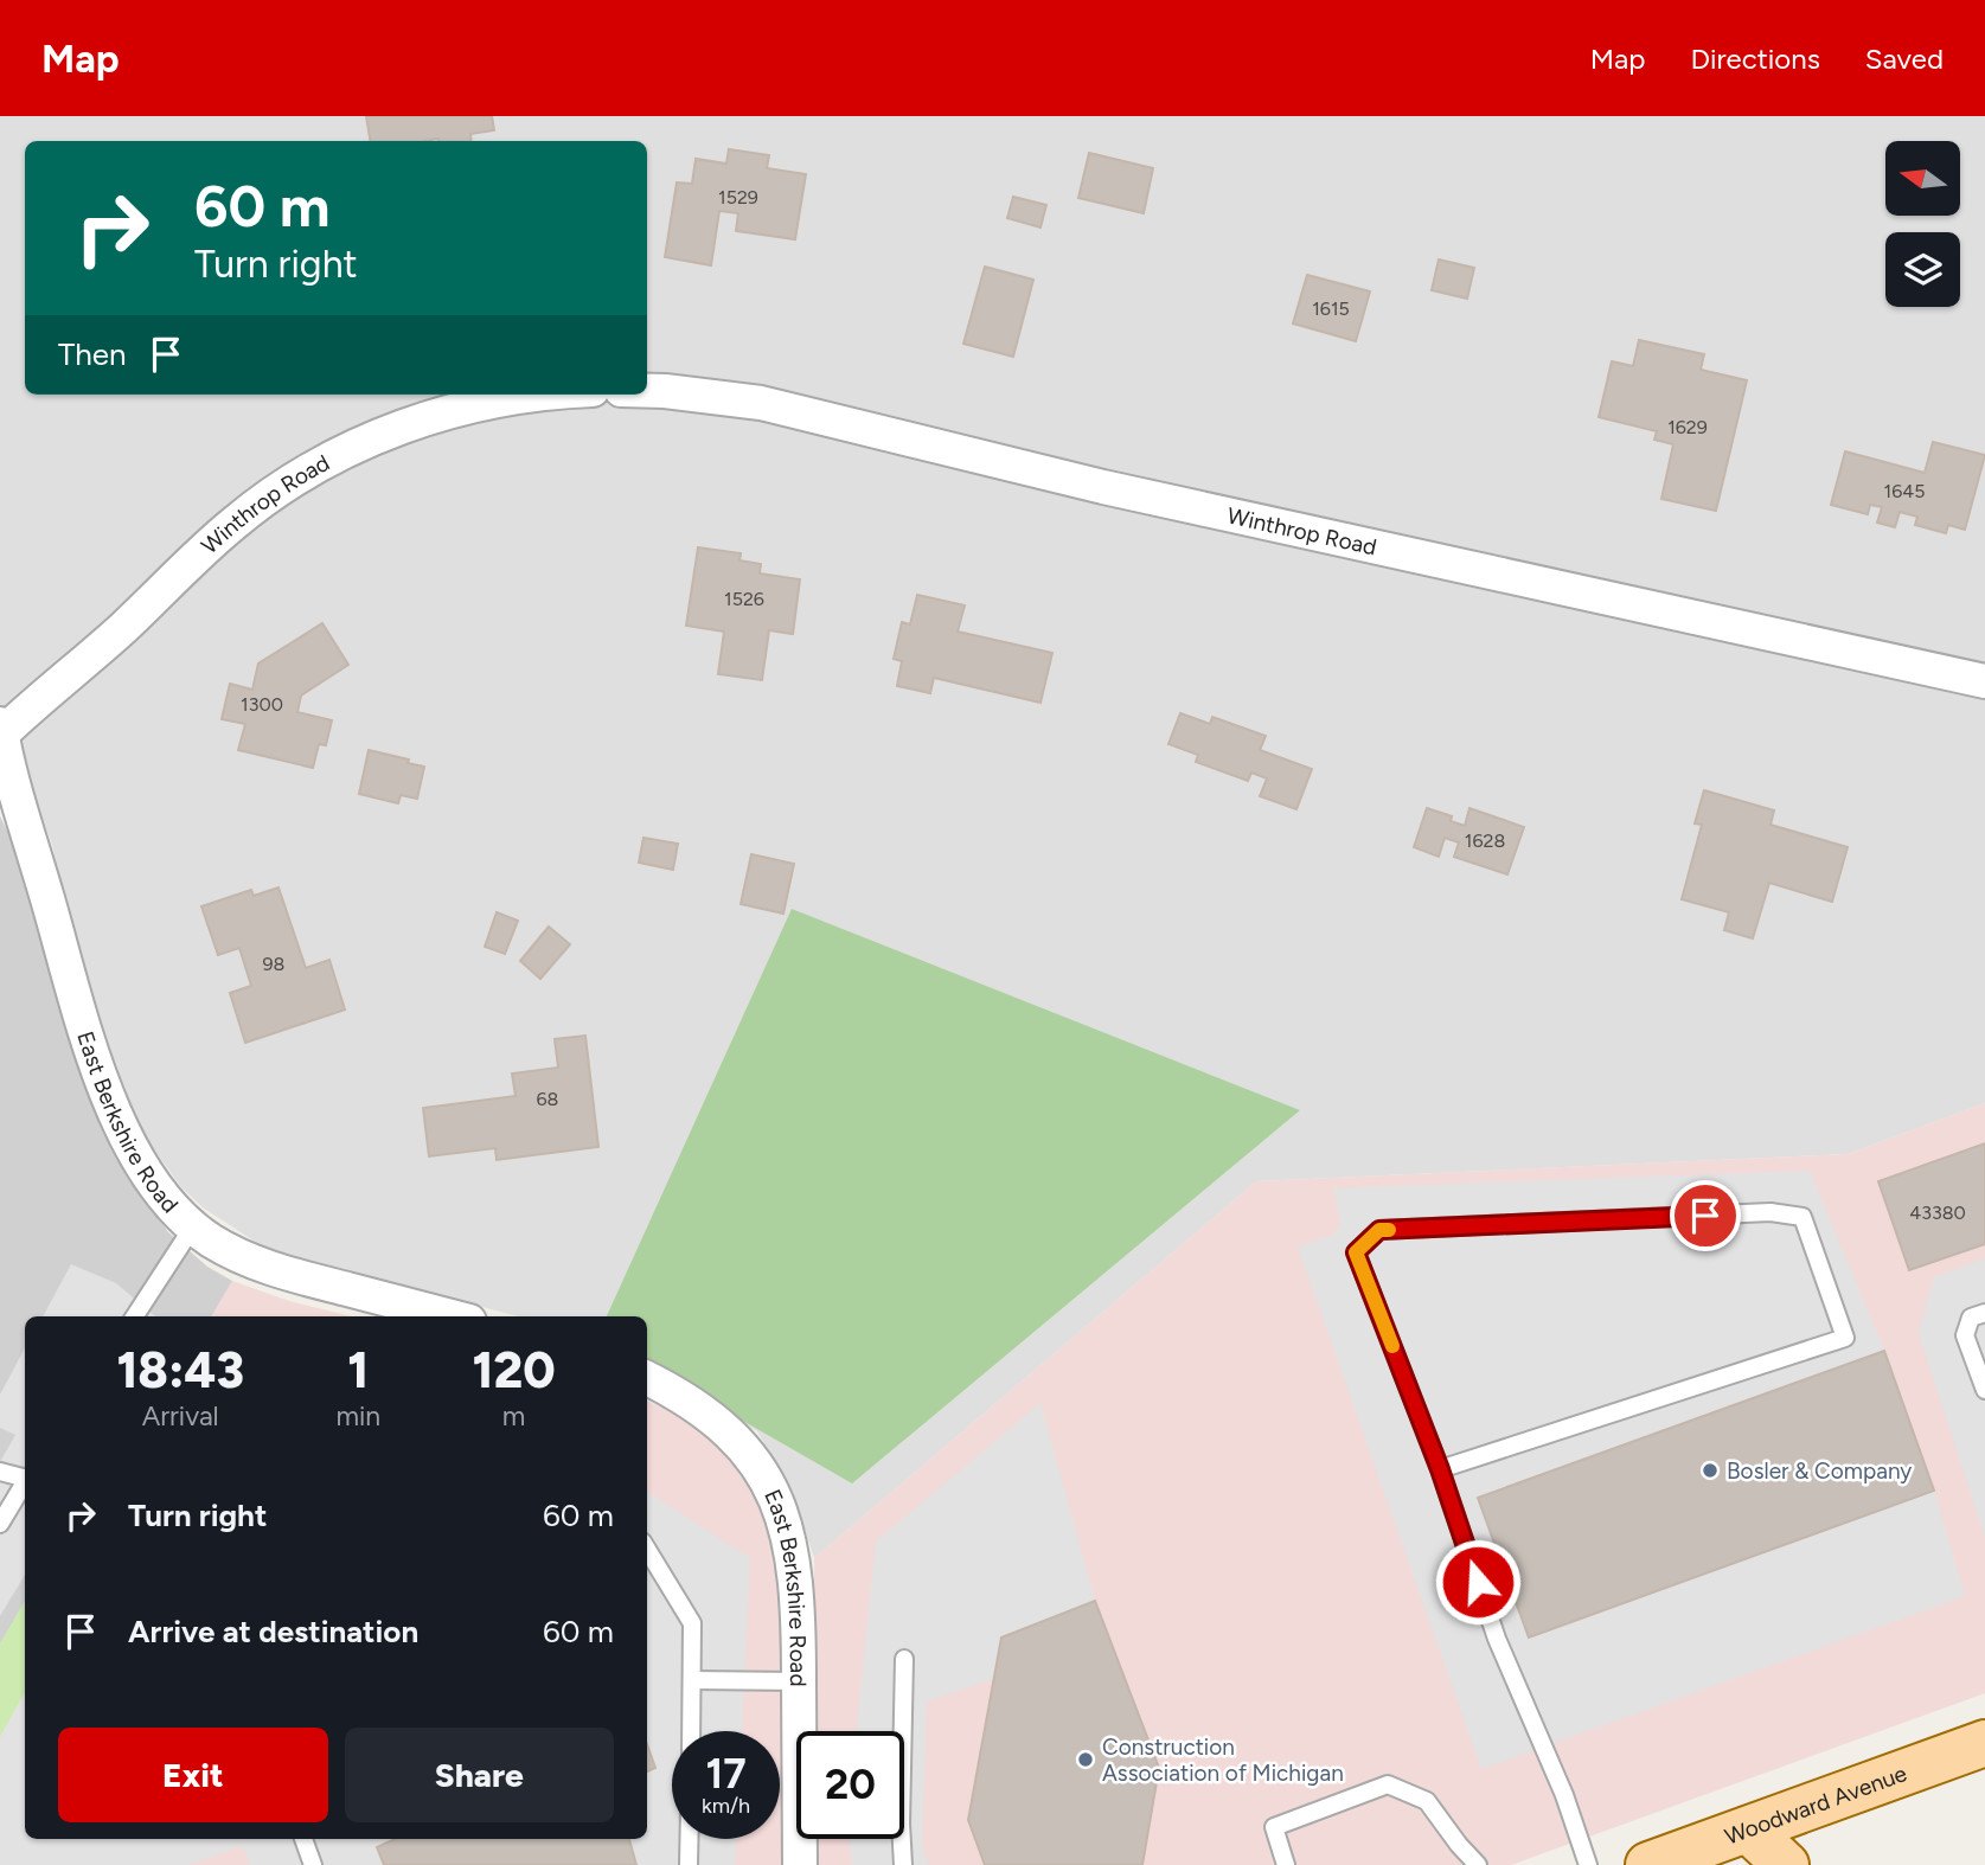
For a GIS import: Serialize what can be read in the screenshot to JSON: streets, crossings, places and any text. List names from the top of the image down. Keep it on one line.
{"streets":{"main road":["Woodward Avenue"],"street":["Winthrop Road","East Berkshire Road"]},"crossings":[["Winthrop Road","East Berkshire Road"]],"places":["Bosler & Company","Construction Association of Michigan"],"house_numbers":["1529","1615","1629","1645","1526","1300","1628","98","68","43380"],"north":"left","page":{"header":"Map","nav":["Map","Directions","Saved"],"turn":["60 m","Turn right"],"then":"Then","eta":["18:43","Arrival","1","min","120","m"],"list":[{"name":"Turn right","value":"60 m"},{"name":"Arrive at destination","value":"60 m"}],"buttons":["Exit","Share"],"speed":"17 km/h","limit":"20"}}
